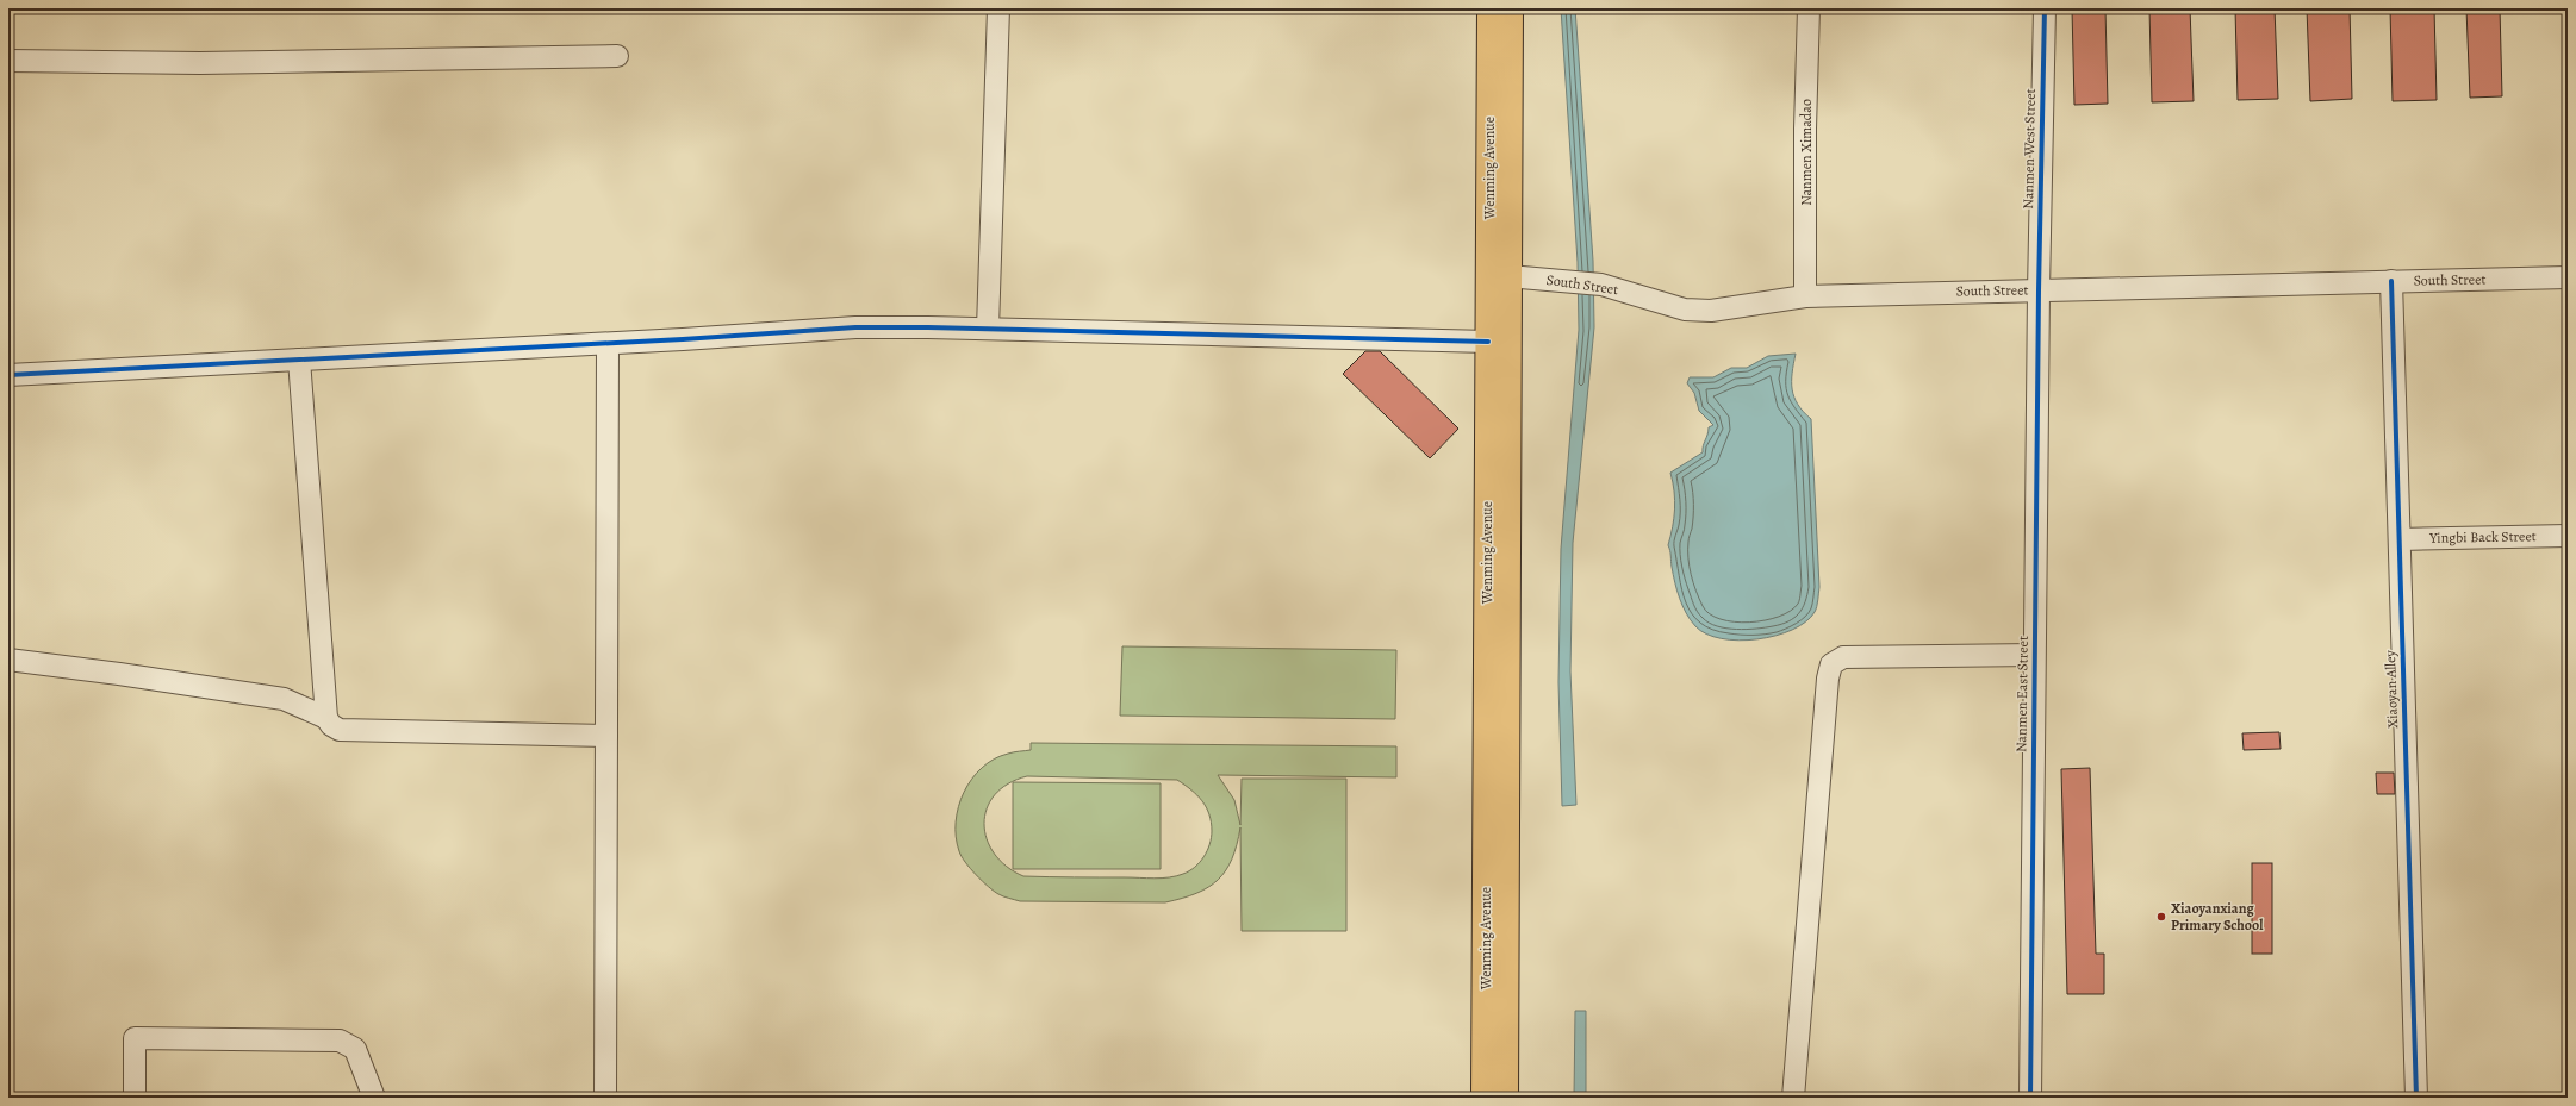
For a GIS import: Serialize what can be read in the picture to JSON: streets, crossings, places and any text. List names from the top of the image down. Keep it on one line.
{"streets":{"main road":["Wenming Avenue"],"street":["Nanmen West Street","Nanmen Ximadao","South Street","Yingbi Back Street","Xiaoyan Alley","Nanmen East Street"]},"crossings":[["Nanmen West Street","South Street"],["Nanmen West Street","Nanmen East Street"],["Nanmen Ximadao","South Street"],["Wenming Avenue","South Street"],["South Street","Xiaoyan Alley"],["South Street","Nanmen East Street"],["Yingbi Back Street","Xiaoyan Alley"]],"places":["Xiaoyanxiang Primary School"]}
